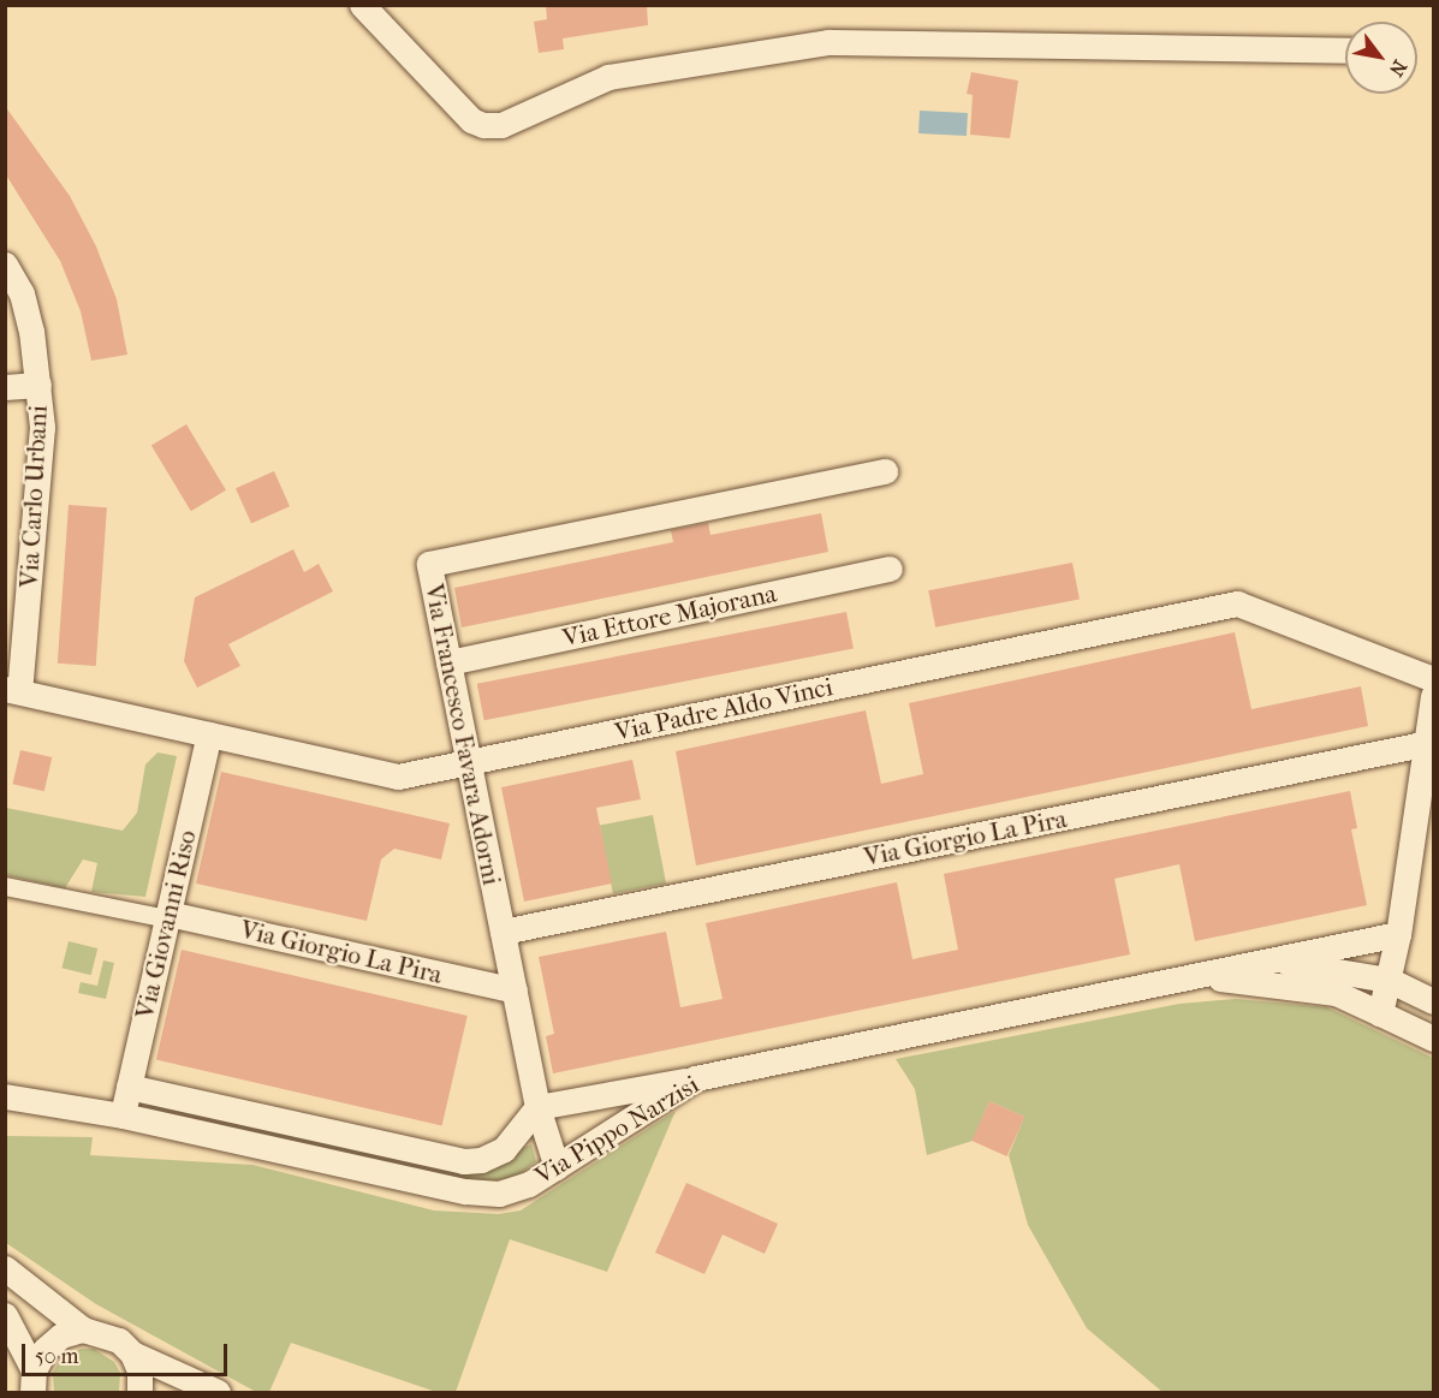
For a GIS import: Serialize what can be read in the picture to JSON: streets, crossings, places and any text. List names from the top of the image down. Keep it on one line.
{"streets":{"street":["Via Carlo Urbani","Via Ettore Majorana","Via Padre Aldo Vinci","Via Francesco Favara Adorni","Via Giorgio La Pira","Via Giovanni Riso","Via Pippo Narzisi"]},"crossings":[["Via Carlo Urbani","Via Padre Aldo Vinci"],["Via Ettore Majorana","Via Francesco Favara Adorni"],["Via Padre Aldo Vinci","Via Francesco Favara Adorni"],["Via Padre Aldo Vinci","Via Giovanni Riso"],["Via Francesco Favara Adorni","Via Giorgio La Pira"],["Via Francesco Favara Adorni","Via Pippo Narzisi"],["Via Giorgio La Pira","Via Giovanni Riso"],["Via Giovanni Riso","Via Pippo Narzisi"]],"scale_bar":"50 m","north":"bottom right"}
